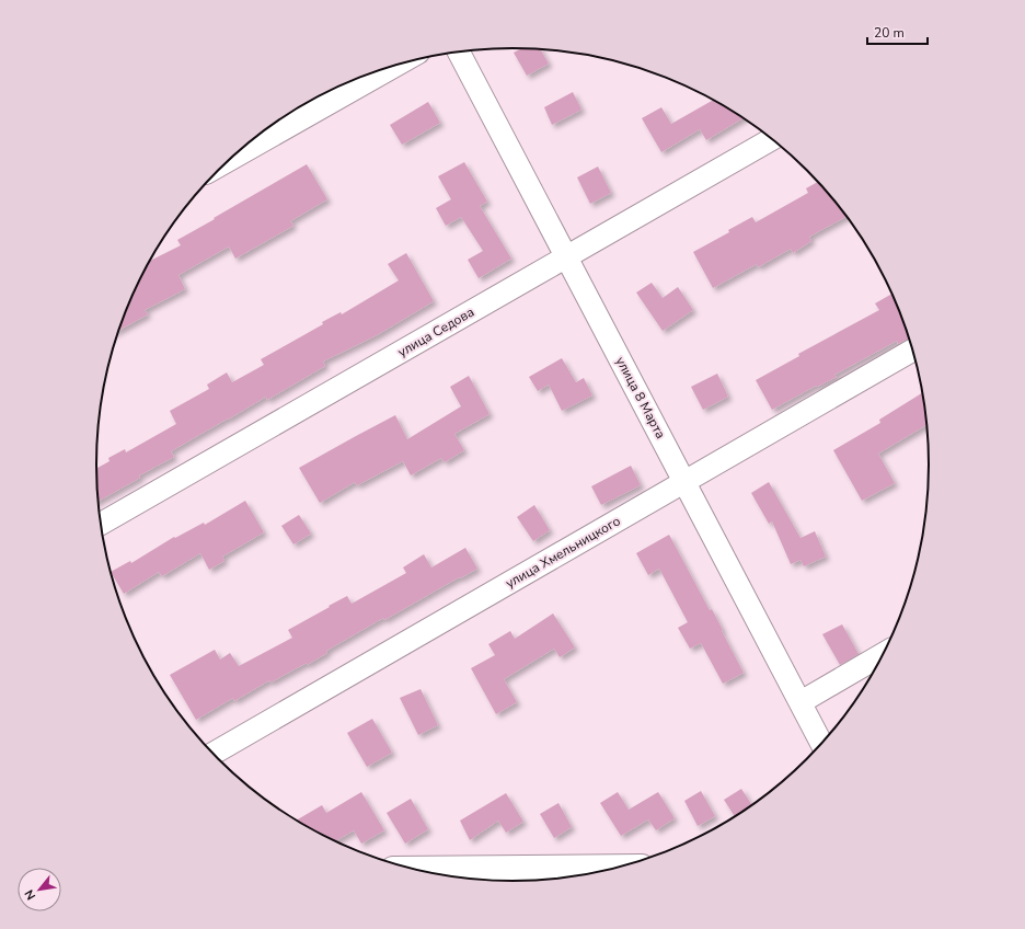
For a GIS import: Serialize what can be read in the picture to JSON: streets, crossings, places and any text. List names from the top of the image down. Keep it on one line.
{"streets":{"street":["улица Седова","улица 8 Марта","улица Хмельницкого"]},"crossings":[["улица Седова","улица 8 Марта"],["улица 8 Марта","улица Хмельницкого"]],"scale_bar":"20 m","north":"bottom left"}
